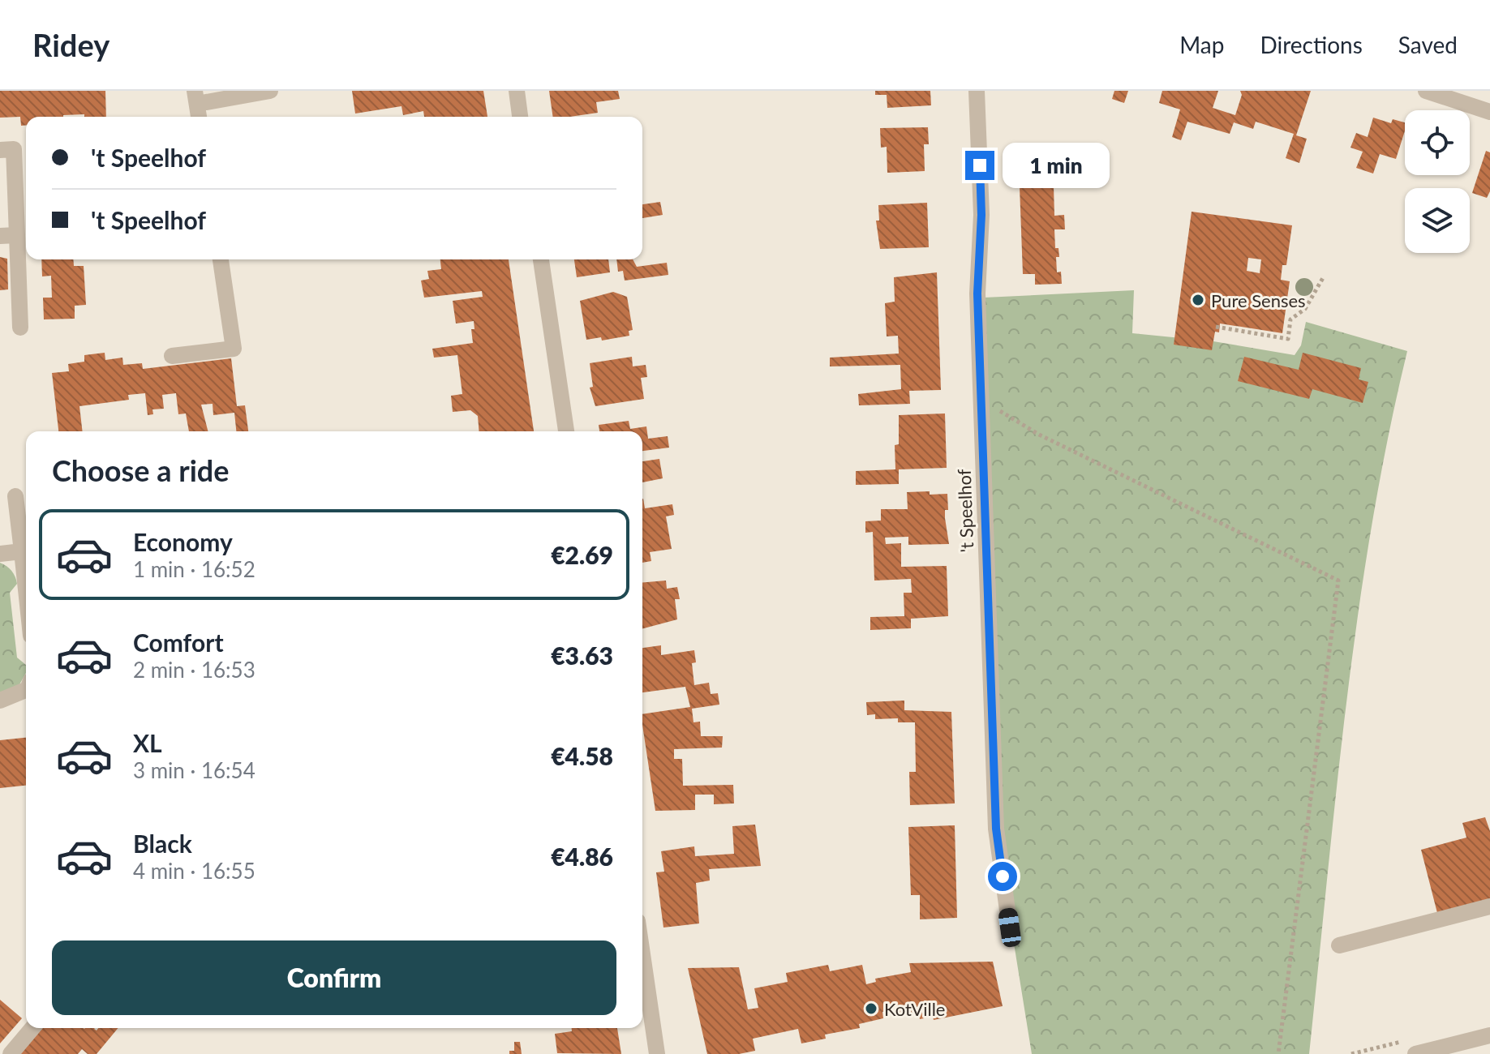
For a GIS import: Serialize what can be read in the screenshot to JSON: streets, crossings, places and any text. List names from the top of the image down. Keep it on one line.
{"streets":{"street":["'t Speelhof"]},"places":["Pure Senses","KotVille"],"page":{"header":"Ridey","nav":["Map","Directions","Saved"],"banner":["'t Speelhof","'t Speelhof"],"bubble":"1 min","heading":"Choose a ride","list":[{"name":"Economy","note":"1 min · 16:52","value":"€2.69"},{"name":"Comfort","note":"2 min · 16:53","value":"€3.63"},{"name":"XL","note":"3 min · 16:54","value":"€4.58"},{"name":"Black","note":"4 min · 16:55","value":"€4.86"}],"buttons":"Confirm"}}
